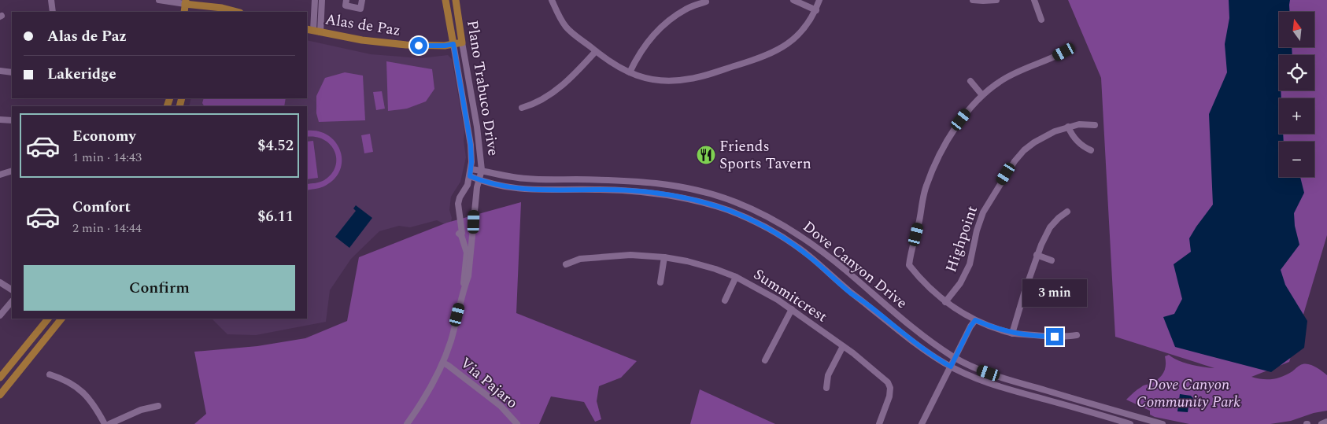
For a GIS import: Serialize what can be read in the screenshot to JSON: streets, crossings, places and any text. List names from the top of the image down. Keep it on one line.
{"streets":{"main road":["Alas de Paz","Plano Trabuco Drive"],"street":["Highpoint","Dove Canyon Drive","Summitcrest","Via Pajaro"]},"crossings":[["Alas de Paz","Plano Trabuco Drive"],["Plano Trabuco Drive","Dove Canyon Drive"]],"parks":["Dove Canyon Community Park"],"places":{"restaurant":["Friends Sports Tavern"]},"north":"top","page":{"map_buttons":["+","−"],"banner":["Alas de Paz","Lakeridge"],"list":[{"name":"Economy","note":"1 min · 14:43","value":"$4.52"},{"name":"Comfort","note":"2 min · 14:44","value":"$6.11"}],"buttons":"Confirm","bubble":"3 min"}}
